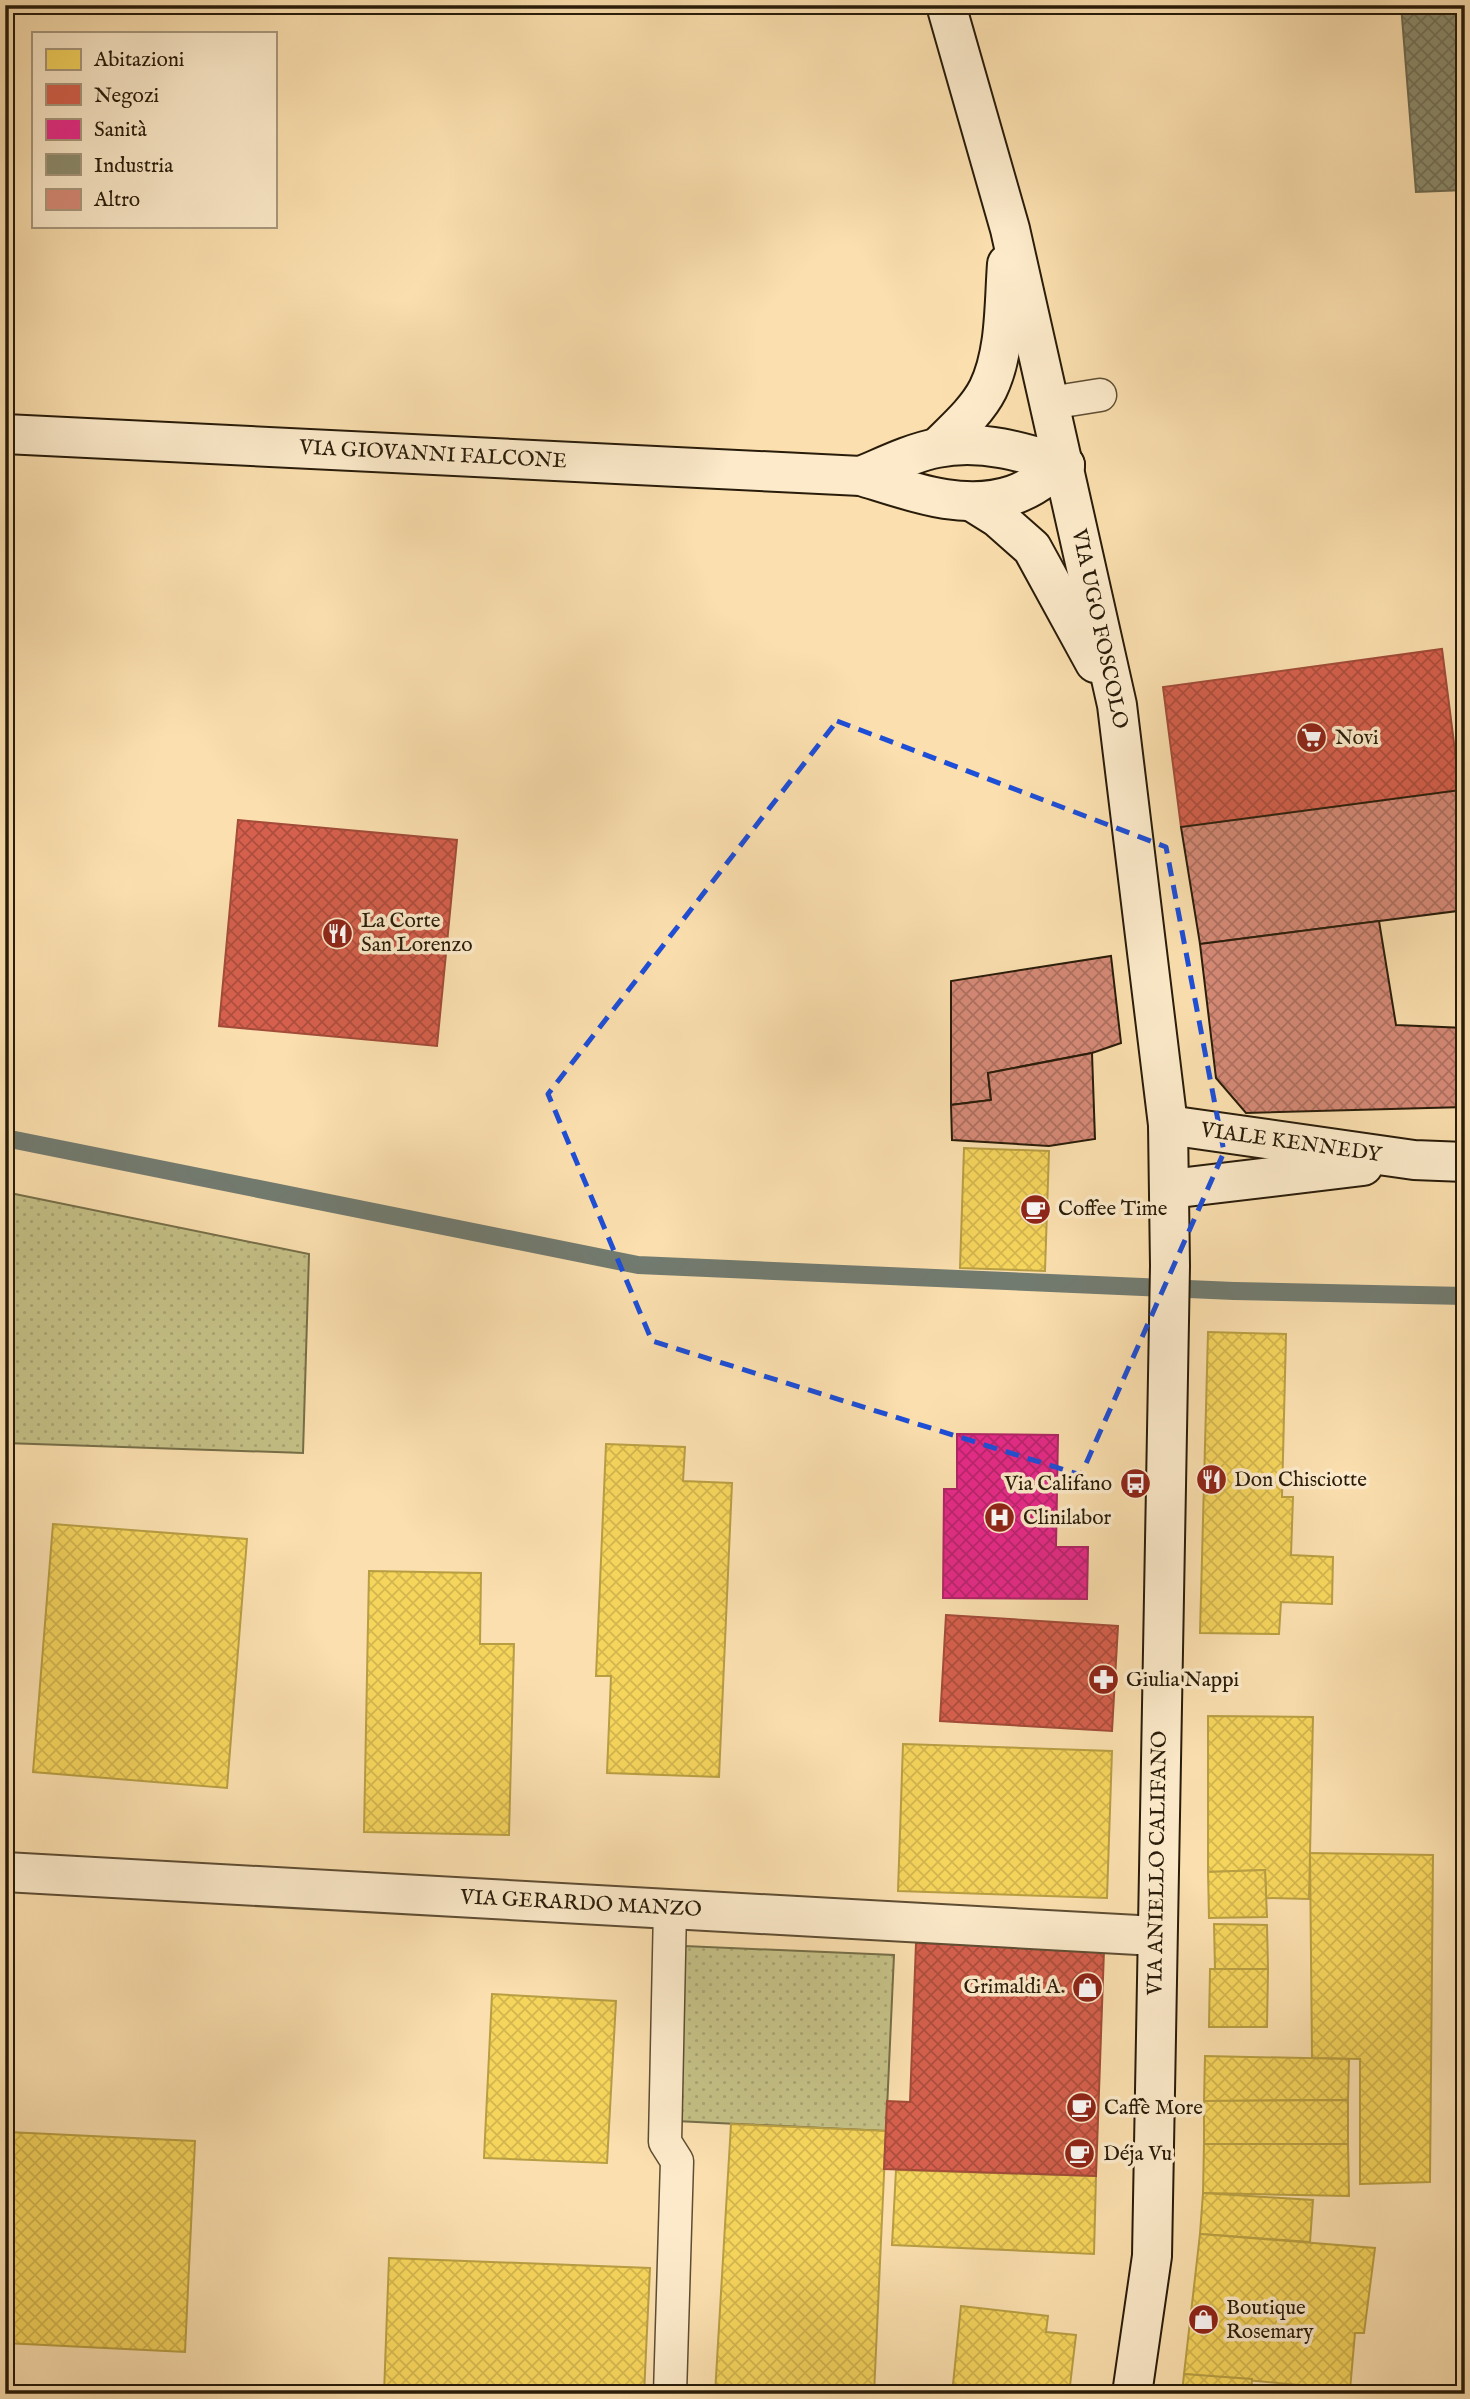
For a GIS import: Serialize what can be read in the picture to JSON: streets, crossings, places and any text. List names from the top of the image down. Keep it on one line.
{"streets":{"street":["VIA GIOVANNI FALCONE","VIA UGO FOSCOLO","VIALE KENNEDY","VIA ANIELLO CALIFANO","VIA GERARDO MANZO"]},"crossings":[["VIA GIOVANNI FALCONE","VIA UGO FOSCOLO"],["VIA UGO FOSCOLO","VIALE KENNEDY"],["VIA UGO FOSCOLO","VIA ANIELLO CALIFANO"],["VIA ANIELLO CALIFANO","VIA GERARDO MANZO"]],"places":{"supermarket":["Novi"],"restaurant":["La Corte San Lorenzo","Don Chisciotte"],"cafe":["Coffee Time","Caffè More","Déja Vu"],"bus stop":["Via Califano"],"hospital":["Clinilabor"],"pharmacy":["Giulia Nappi"],"shop":["Grimaldi A.","Boutique Rosemary"]},"legend":["Abitazioni","Negozi","Sanità","Industria","Altro"]}
